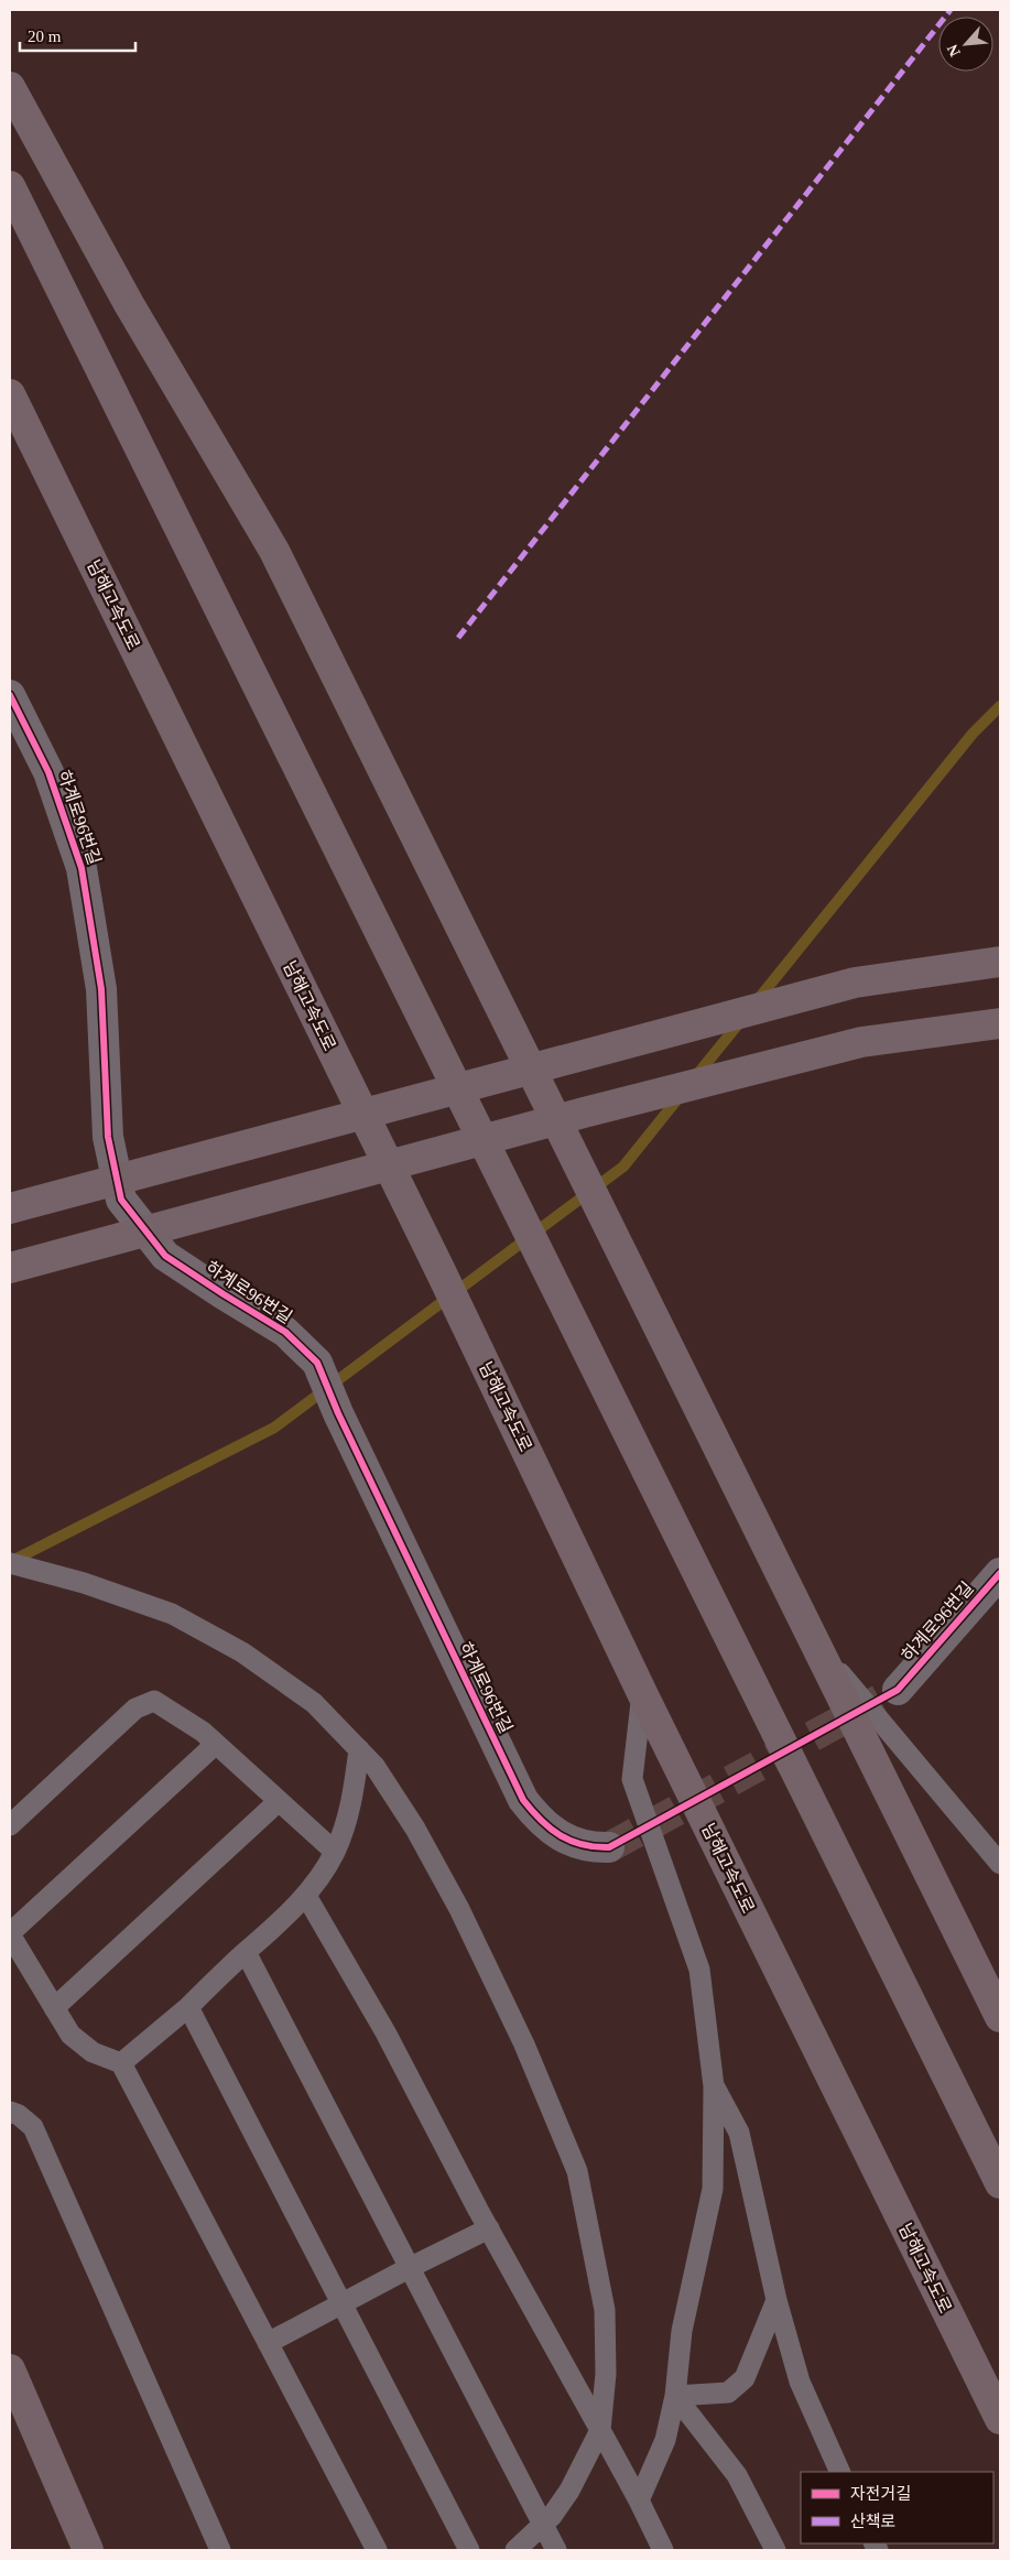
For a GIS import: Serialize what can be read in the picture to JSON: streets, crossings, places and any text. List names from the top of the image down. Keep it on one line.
{"streets":{"highway":["남해고속도로"],"street":["하계로96번길"]},"legend":["자전거길","산책로"],"scale_bar":"20 m","north":"bottom left"}
